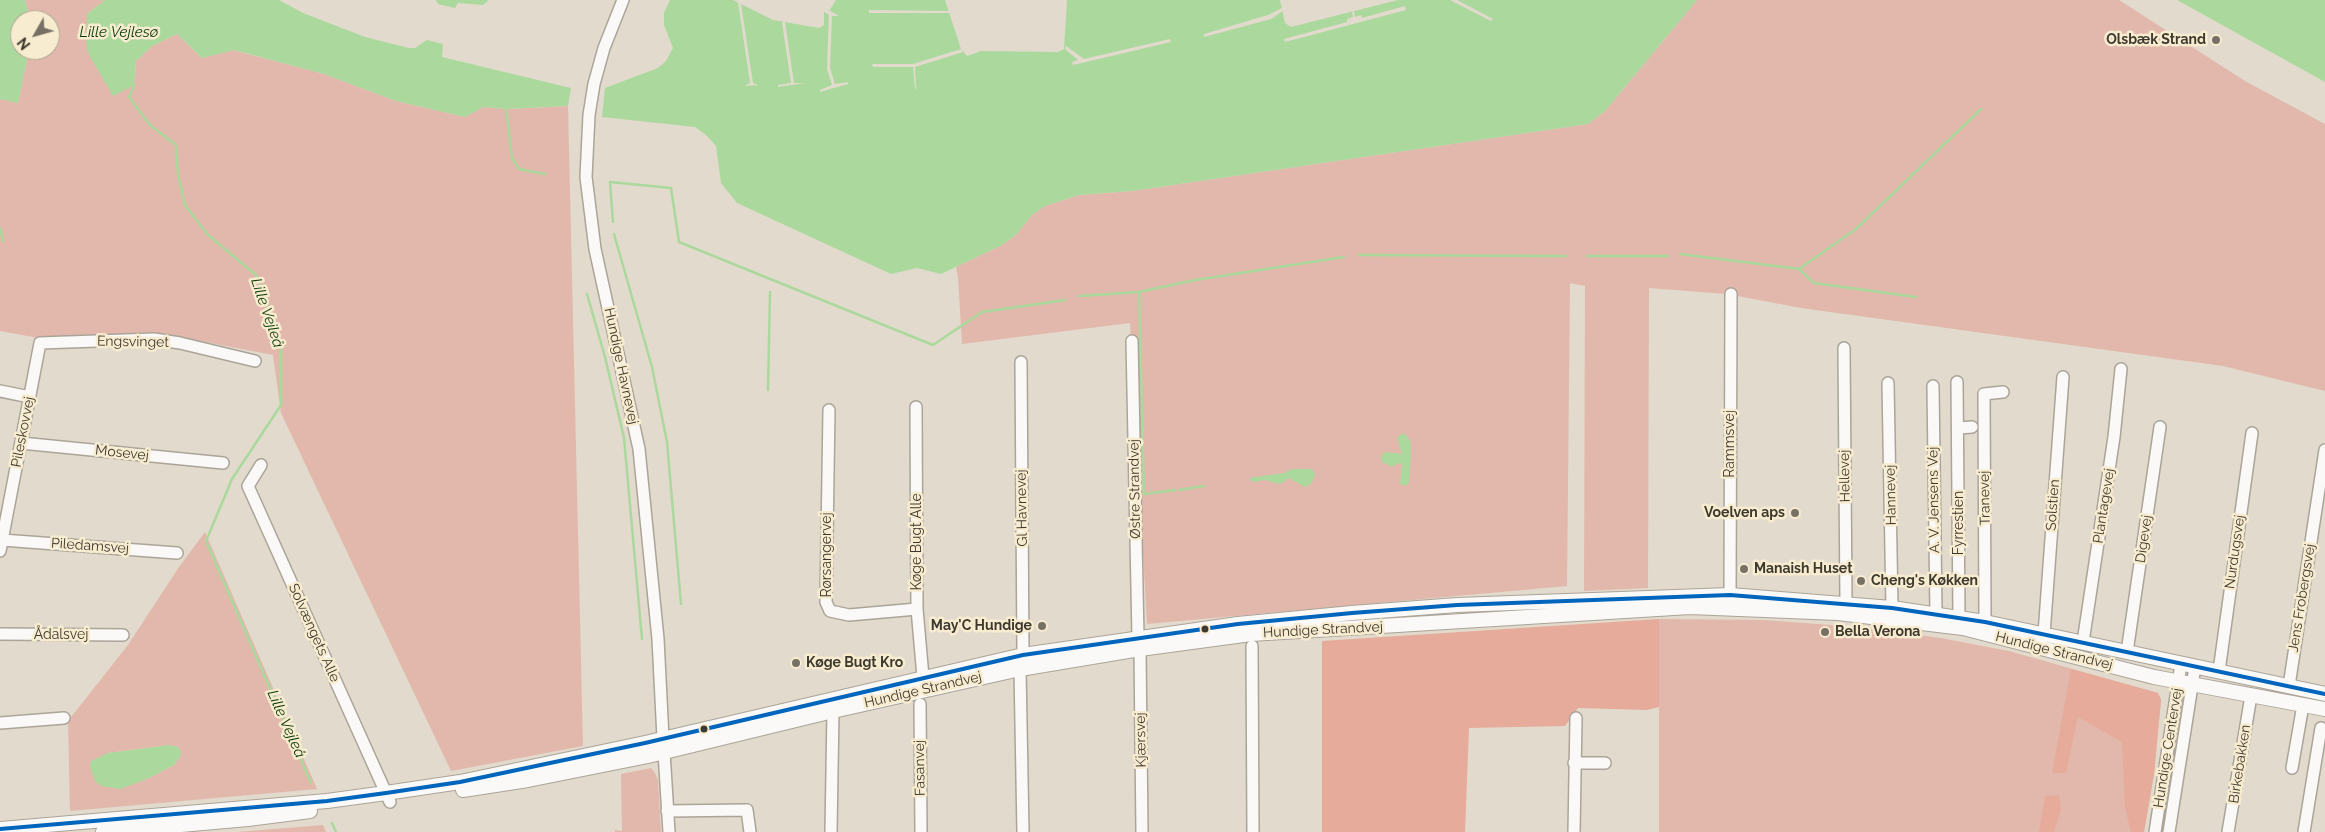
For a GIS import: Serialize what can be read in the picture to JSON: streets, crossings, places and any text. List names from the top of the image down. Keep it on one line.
{"streets":{"main road":["Hundige Strandvej"],"street":["Engsvinget","Hundige Havnevej","Pileskovvej","Rammsvej","Mosevej","Hellevej","Østre Strandvej","Hannevej","Tranevej","A. V. Jensens Vej","Solstien","Plantagevej","Gl Havnevej","Fyrrestien","Digevej","Køge Bugt Alle","Piledamsvej","Nurdugsvej","Rørsangervej","Jens Frobergsvej","Solvængets Alle","Ådalsvej","Kjærsvej","Hundige Centervej","Birkebakken","Fasanvej"]},"crossings":[["Engsvinget","Pileskovvej"],["Hundige Havnevej","Hundige Strandvej"],["Pileskovvej","Mosevej"],["Pileskovvej","Piledamsvej"],["Rammsvej","Hundige Strandvej"],["Hellevej","Hundige Strandvej"],["Østre Strandvej","Hundige Strandvej"],["Østre Strandvej","Kjærsvej"],["Hannevej","Hundige Strandvej"],["Tranevej","Hundige Strandvej"],["A. V. Jensens Vej","Hundige Strandvej"],["Solstien","Hundige Strandvej"],["Plantagevej","Hundige Strandvej"],["Gl Havnevej","Hundige Strandvej"],["Fyrrestien","Hundige Strandvej"],["Digevej","Hundige Strandvej"],["Køge Bugt Alle","Rørsangervej"],["Køge Bugt Alle","Hundige Strandvej"],["Nurdugsvej","Hundige Strandvej"],["Jens Frobergsvej","Hundige Strandvej"],["Hundige Strandvej","Solvængets Alle"],["Hundige Strandvej","Kjærsvej"],["Hundige Strandvej","Hundige Centervej"],["Hundige Strandvej","Birkebakken"]],"water":["Lille Vejlesø","Lille Vejleå"],"places":["Olsbæk Strand","Voelven aps","Manaish Huset","Cheng's Køkken","May'C Hundige","Bella Verona","Køge Bugt Kro"],"north":"bottom left"}
